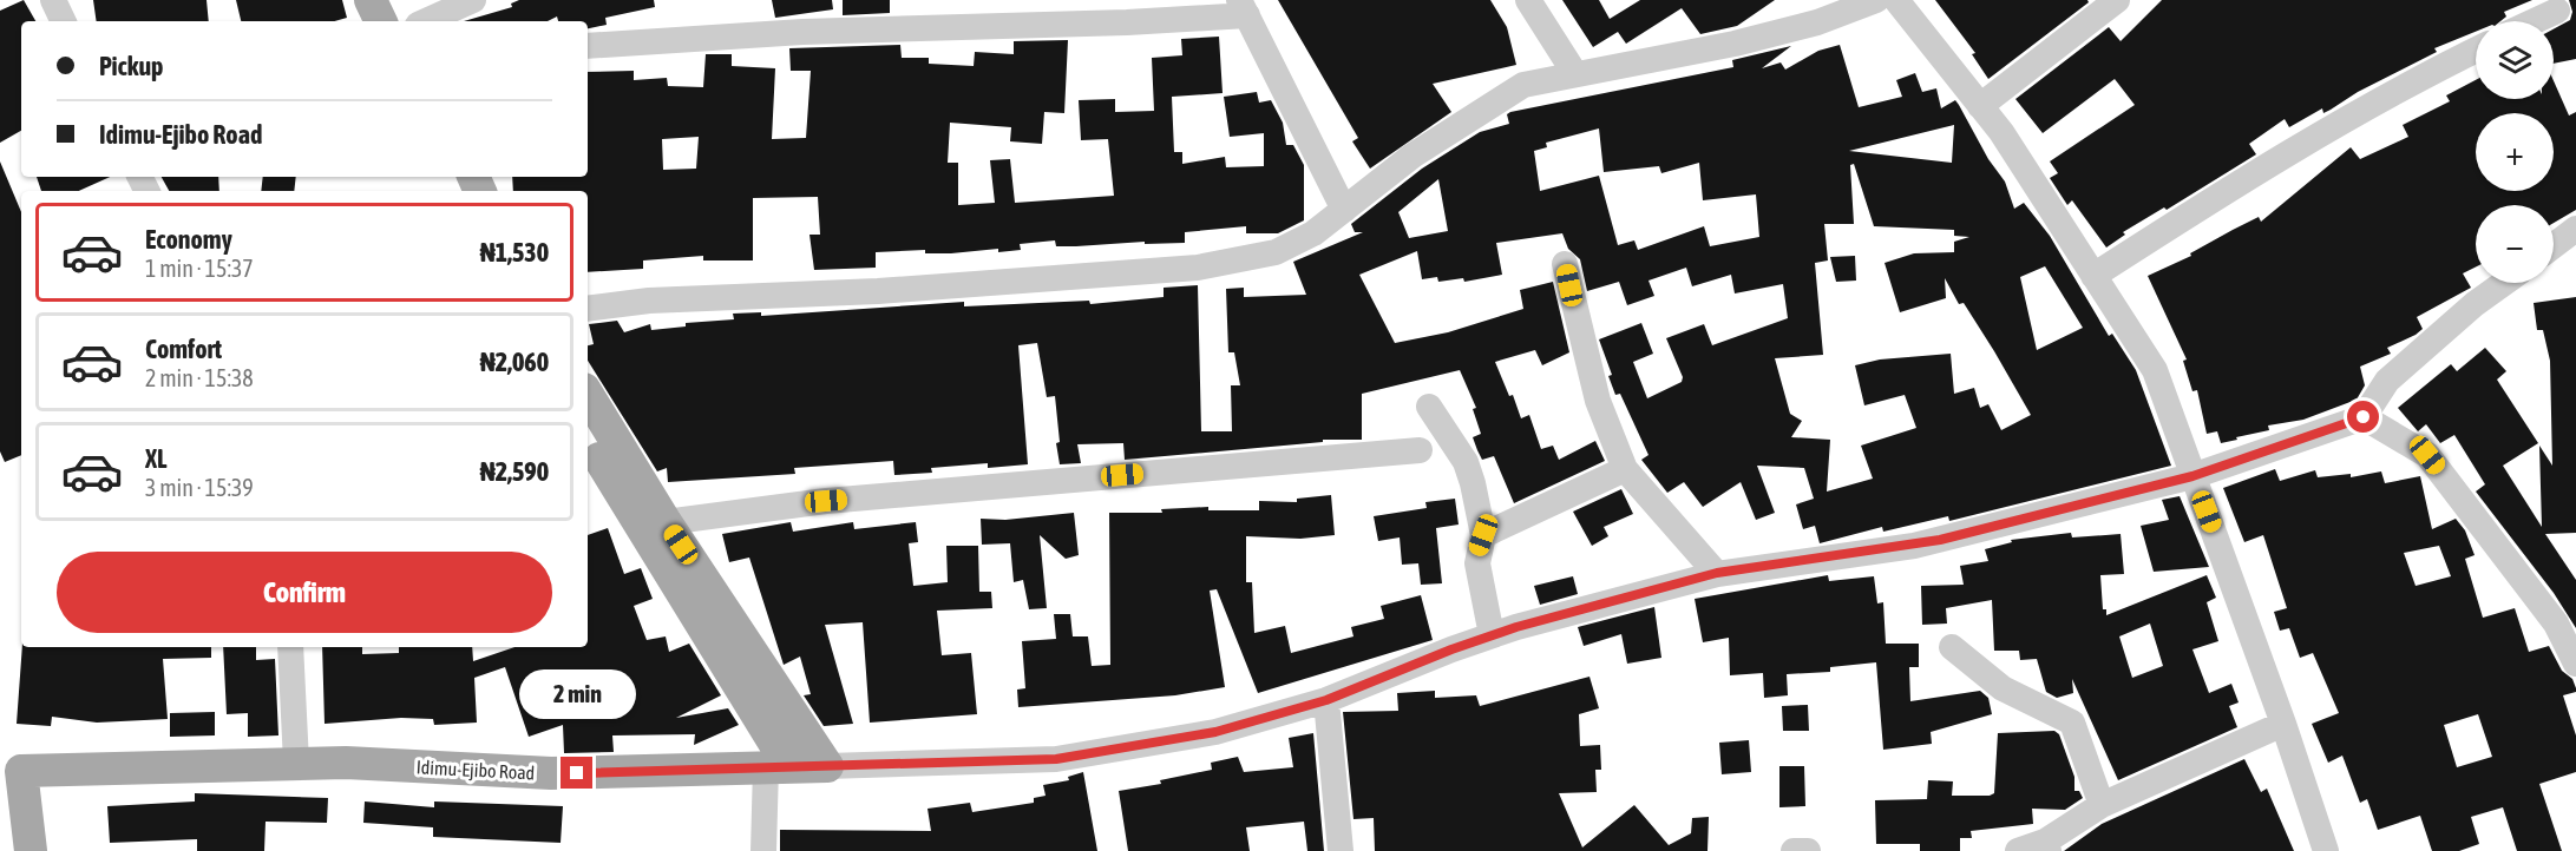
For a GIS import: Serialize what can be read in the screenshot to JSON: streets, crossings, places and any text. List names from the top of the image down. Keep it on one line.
{"streets":{"main road":["Idimu-Ejibo Road"]},"page":{"map_buttons":["+","−"],"banner":["Pickup","Idimu-Ejibo Road"],"list":[{"name":"Economy","note":"1 min · 15:37","value":"₦1,530"},{"name":"Comfort","note":"2 min · 15:38","value":"₦2,060"},{"name":"XL","note":"3 min · 15:39","value":"₦2,590"}],"buttons":"Confirm","bubble":"2 min"}}
